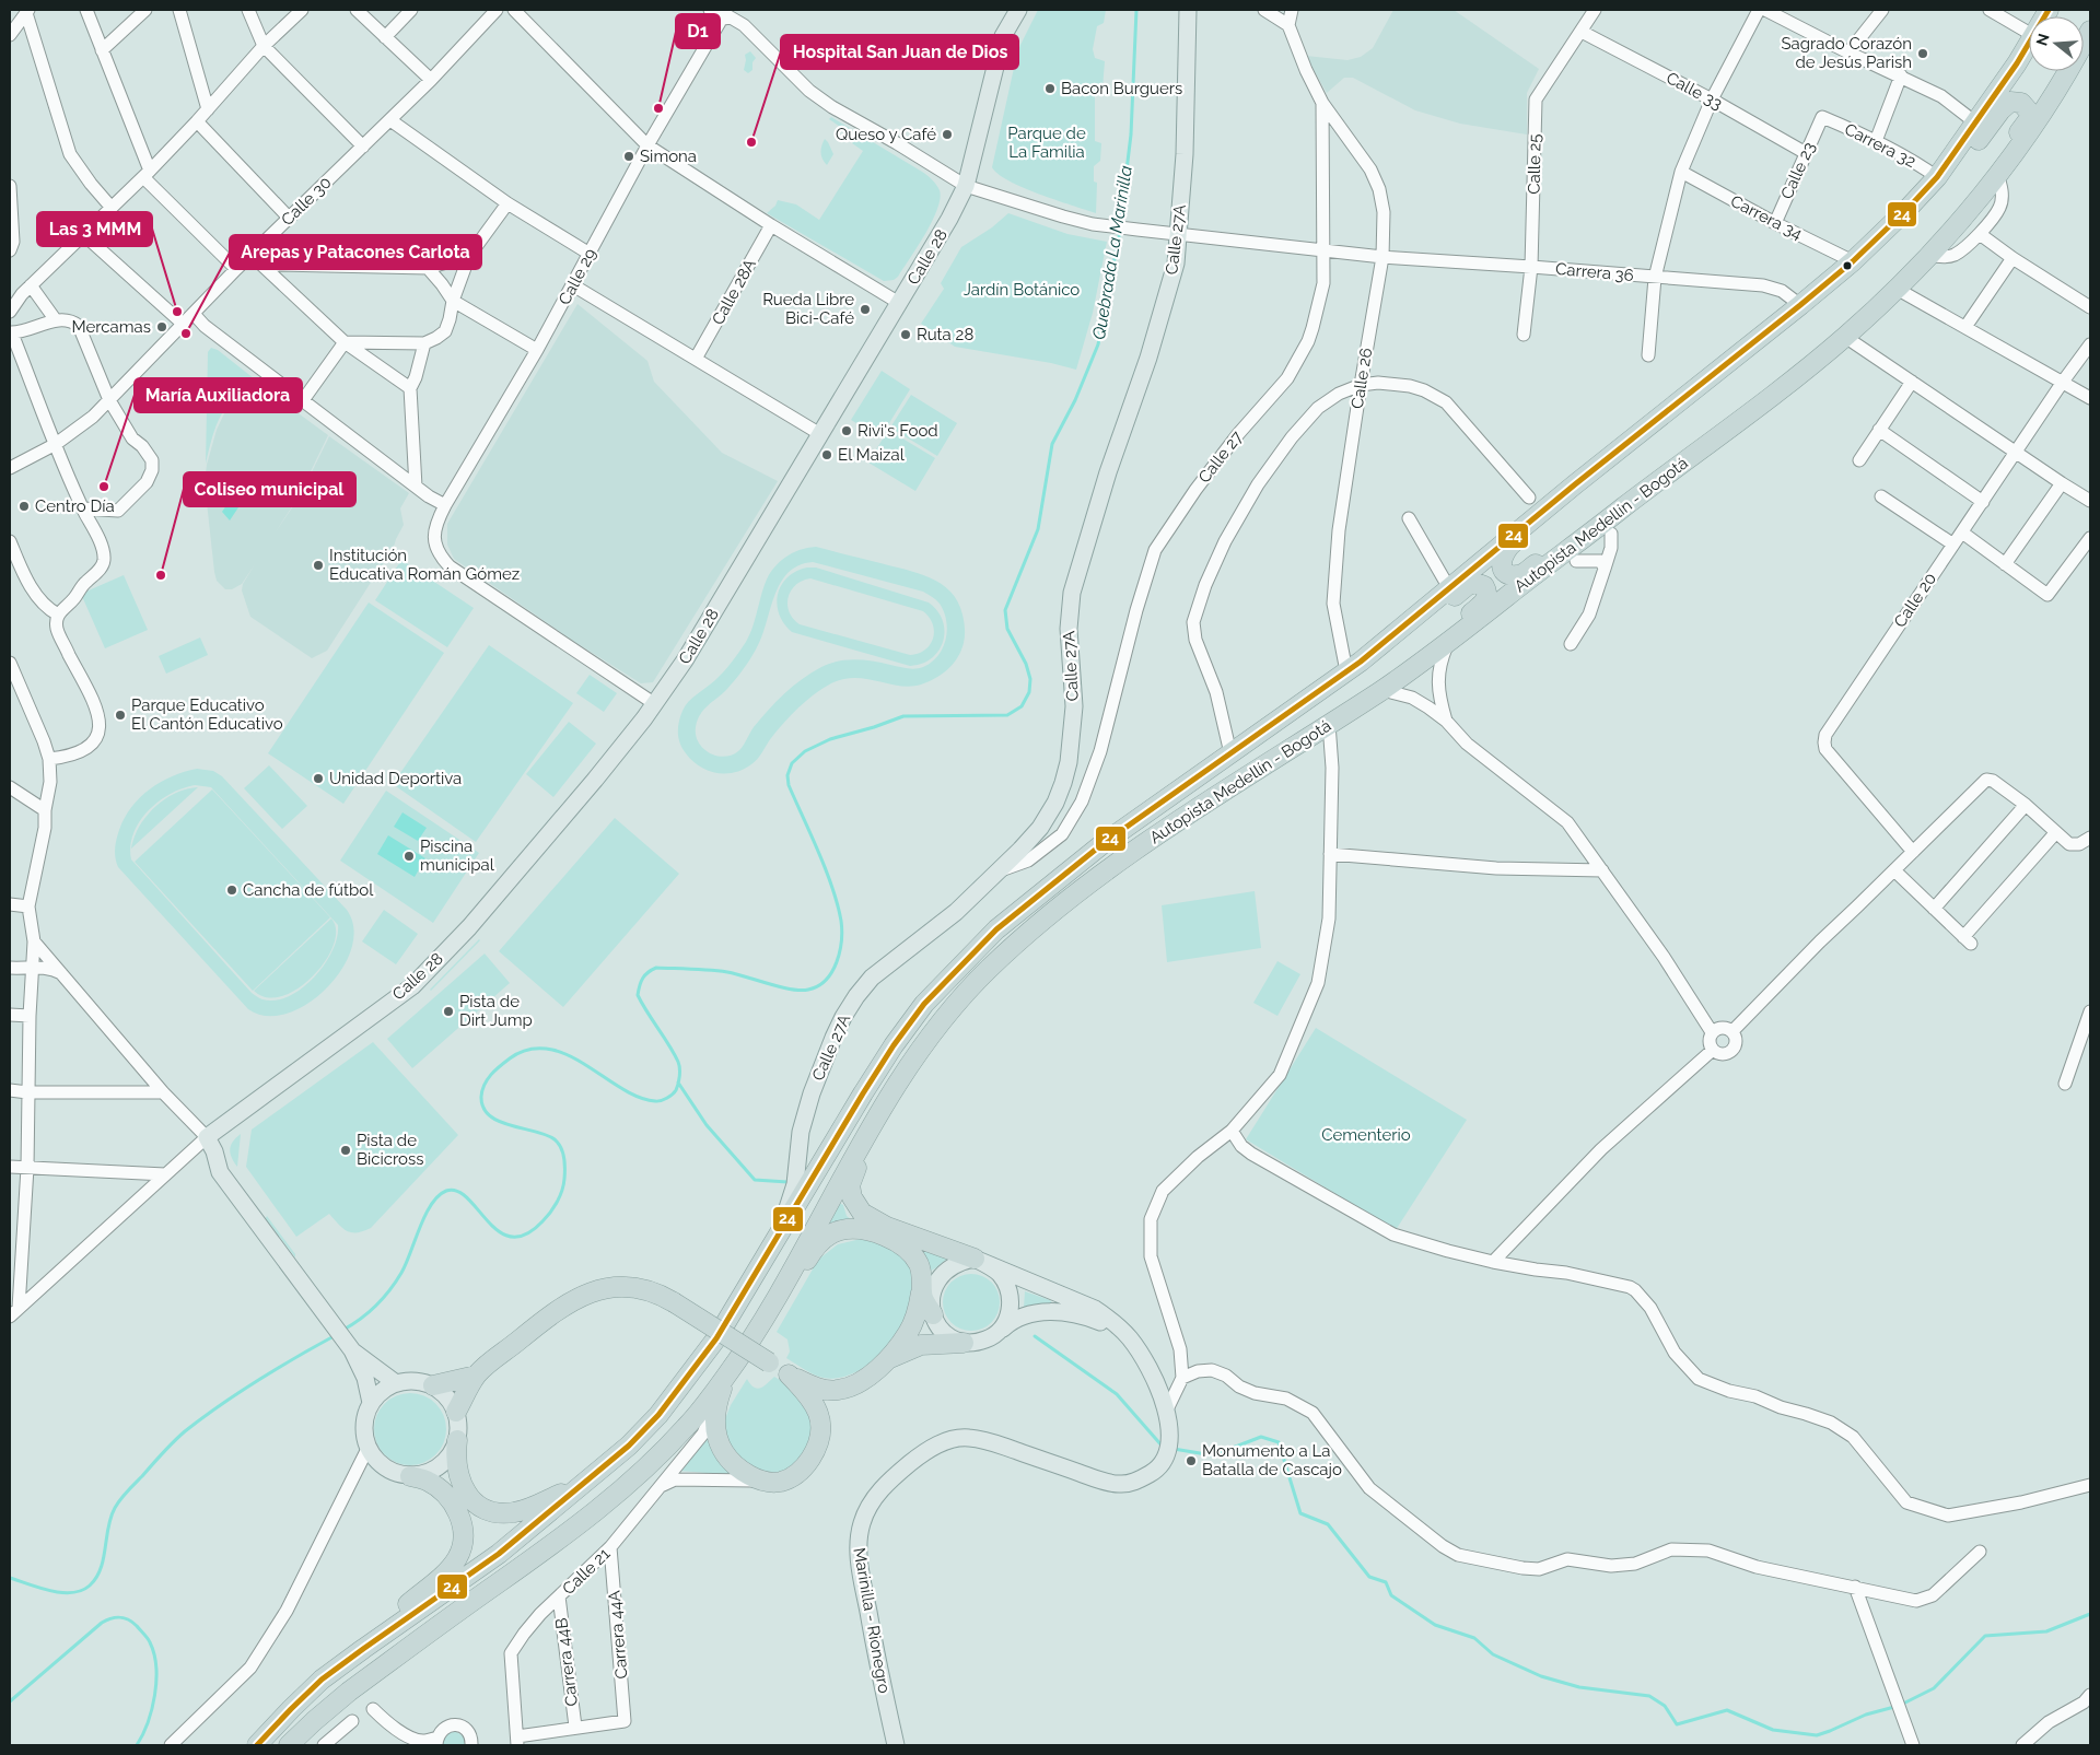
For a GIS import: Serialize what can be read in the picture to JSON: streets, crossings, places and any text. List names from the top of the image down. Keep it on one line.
{"streets":{"highway":["Autopista Medellín - Bogotá"],"main road":["Calle 27A","Calle 28","Marinilla - Rionegro"],"street":["Calle 33","Carrera 32","Calle 25","Calle 23","Calle 30","Carrera 34","Carrera 36","Calle 29","Calle 28A","Calle 26","Calle 27","Calle 20","Calle 21","Carrera 44A","Carrera 44B"]},"crossings":[["Calle 33","Calle 25"],["Calle 33","Calle 23"],["Carrera 32","Calle 23"],["Carrera 32","Autopista Medellín - Bogotá"],["Calle 25","Carrera 36"],["Calle 23","Carrera 34"],["Carrera 34","Autopista Medellín - Bogotá"],["Calle 27A","Carrera 36"],["Calle 27A","Calle 27"],["Calle 27A","Autopista Medellín - Bogotá"],["Calle 28","Carrera 36"],["Calle 28","Calle 29"],["Carrera 36","Calle 29"],["Carrera 36","Calle 26"],["Carrera 36","Calle 27"],["Carrera 36","Autopista Medellín - Bogotá"],["Calle 26","Calle 27"],["Calle 26","Autopista Medellín - Bogotá"],["Calle 21","Carrera 44A"],["Calle 21","Carrera 44B"],["Carrera 44A","Carrera 44B"]],"water":["Quebrada La Marinilla"],"parks":["Parque de La Familia","Jardín Botánico","Cementerio"],"places":["Sagrado Corazón de Jesús Parish","Bacon Burguers","D1","Queso y Café","Hospital San Juan de Dios","Simona","Rueda Libre Bici-Café","Las 3 MMM","Mercamas","Arepas y Patacones Carlota","Ruta 28","Rivi's Food","El Maizal","María Auxiliadora","Centro Día","Institución Educativa Román Gómez","Coliseo municipal","Parque Educativo El Cantón Educativo","Unidad Deportiva","Piscina municipal","Cancha de fútbol","Pista de Dirt Jump","Pista de Bicicross","Monumento a La Batalla de Cascajo"],"lines":["transit line 24"],"north":"left"}
